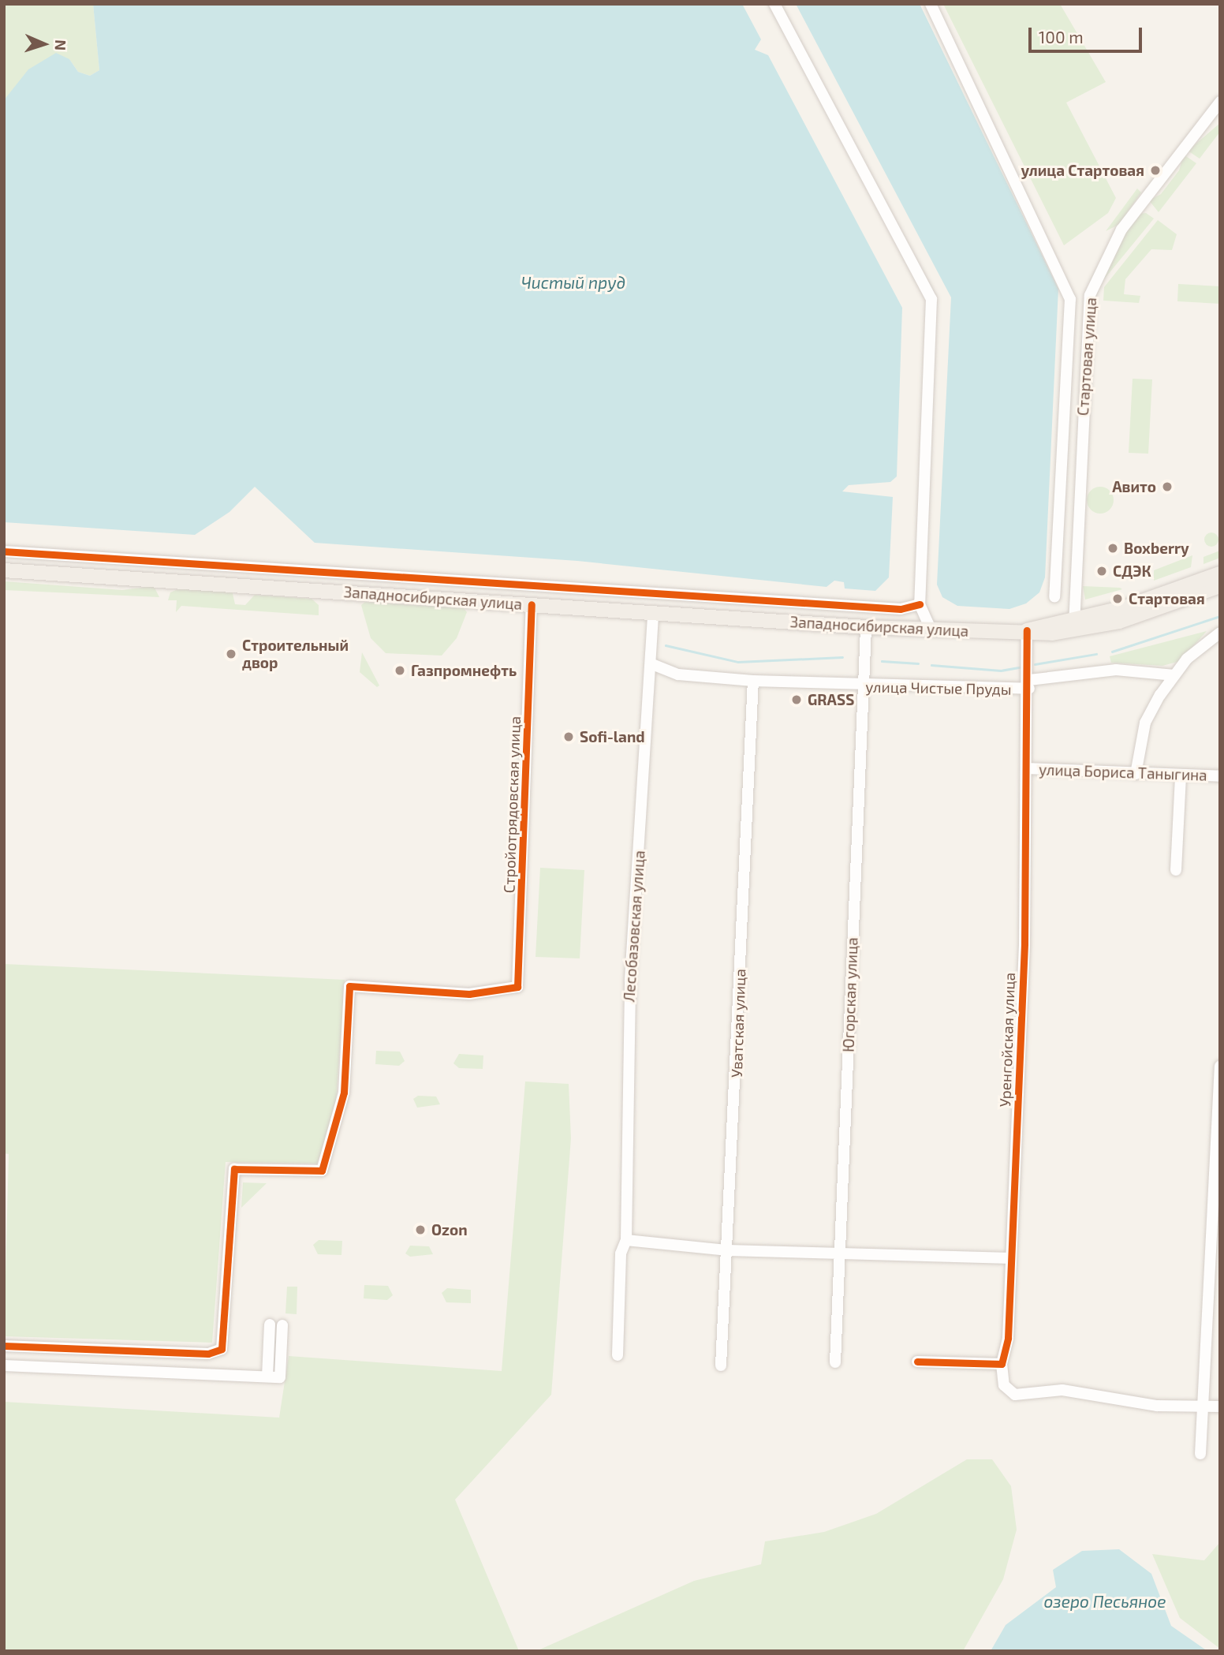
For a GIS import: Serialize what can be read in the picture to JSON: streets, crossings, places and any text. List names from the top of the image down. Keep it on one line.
{"streets":{"main road":["Западносибирская улица"],"street":["Стартовая улица","улица Чистые Пруды","улица Бориса Таныгина","Стройотрядовская улица","Лесобазовская улица","Югорская улица","Уватская улица","Уренгойская улица"]},"crossings":[["Стартовая улица","Западносибирская улица"],["Западносибирская улица","Стройотрядовская улица"],["Западносибирская улица","Лесобазовская улица"],["Западносибирская улица","Югорская улица"],["Западносибирская улица","Уренгойская улица"],["улица Чистые Пруды","Лесобазовская улица"],["улица Чистые Пруды","Югорская улица"],["улица Чистые Пруды","Уватская улица"],["улица Чистые Пруды","Уренгойская улица"],["улица Бориса Таныгина","Уренгойская улица"]],"water":["Чистый пруд","озеро Песьяное"],"places":["улица Стартовая","Авито","Boxberry","СДЭК","Стартовая","Строительный двор","Газпромнефть","GRASS","Sofi-land","Ozon"],"scale_bar":"100 m","north":"right"}
